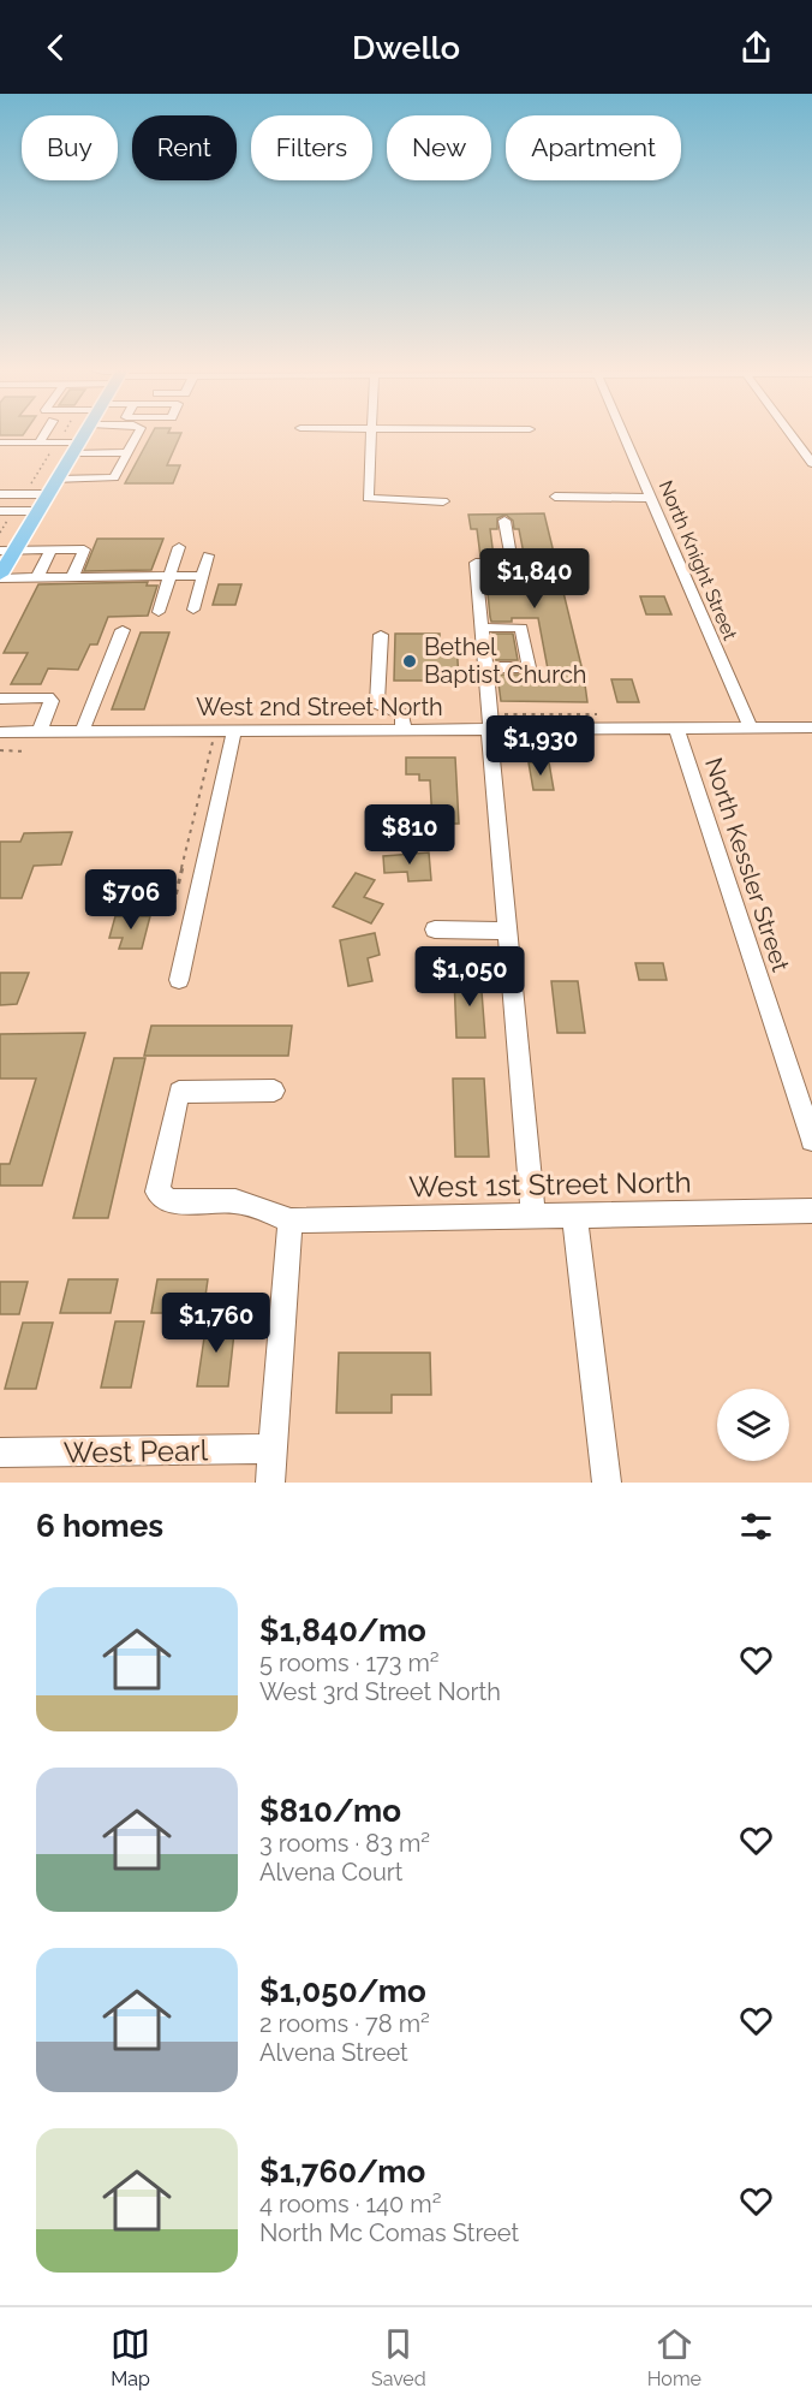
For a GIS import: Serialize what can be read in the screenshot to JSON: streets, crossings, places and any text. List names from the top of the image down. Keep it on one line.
{"streets":{"street":["North Knight Street","West 2nd Street North","North Kessler Street","West 1st Street North","West Pearl"]},"crossings":[["North Knight Street","West 2nd Street North"],["West 2nd Street North","North Kessler Street"]],"places":["Bethel Baptist Church"],"page":{"header":"Dwello","chip":["Buy","Rent","Filters","New","Apartment"],"price":["$1,840","$1,930","$810","$706","$1,050","$1,760"],"heading":"6 homes","list":[{"name":"$1,840/mo","note":"5 rooms · 173 m² · West 3rd Street North"},{"name":"$810/mo","note":"3 rooms · 83 m² · Alvena Court"},{"name":"$1,050/mo","note":"2 rooms · 78 m² · Alvena Street"},{"name":"$1,760/mo","note":"4 rooms · 140 m² · North Mc Comas Street"}],"tabs":["Map","Saved","Home"]}}
